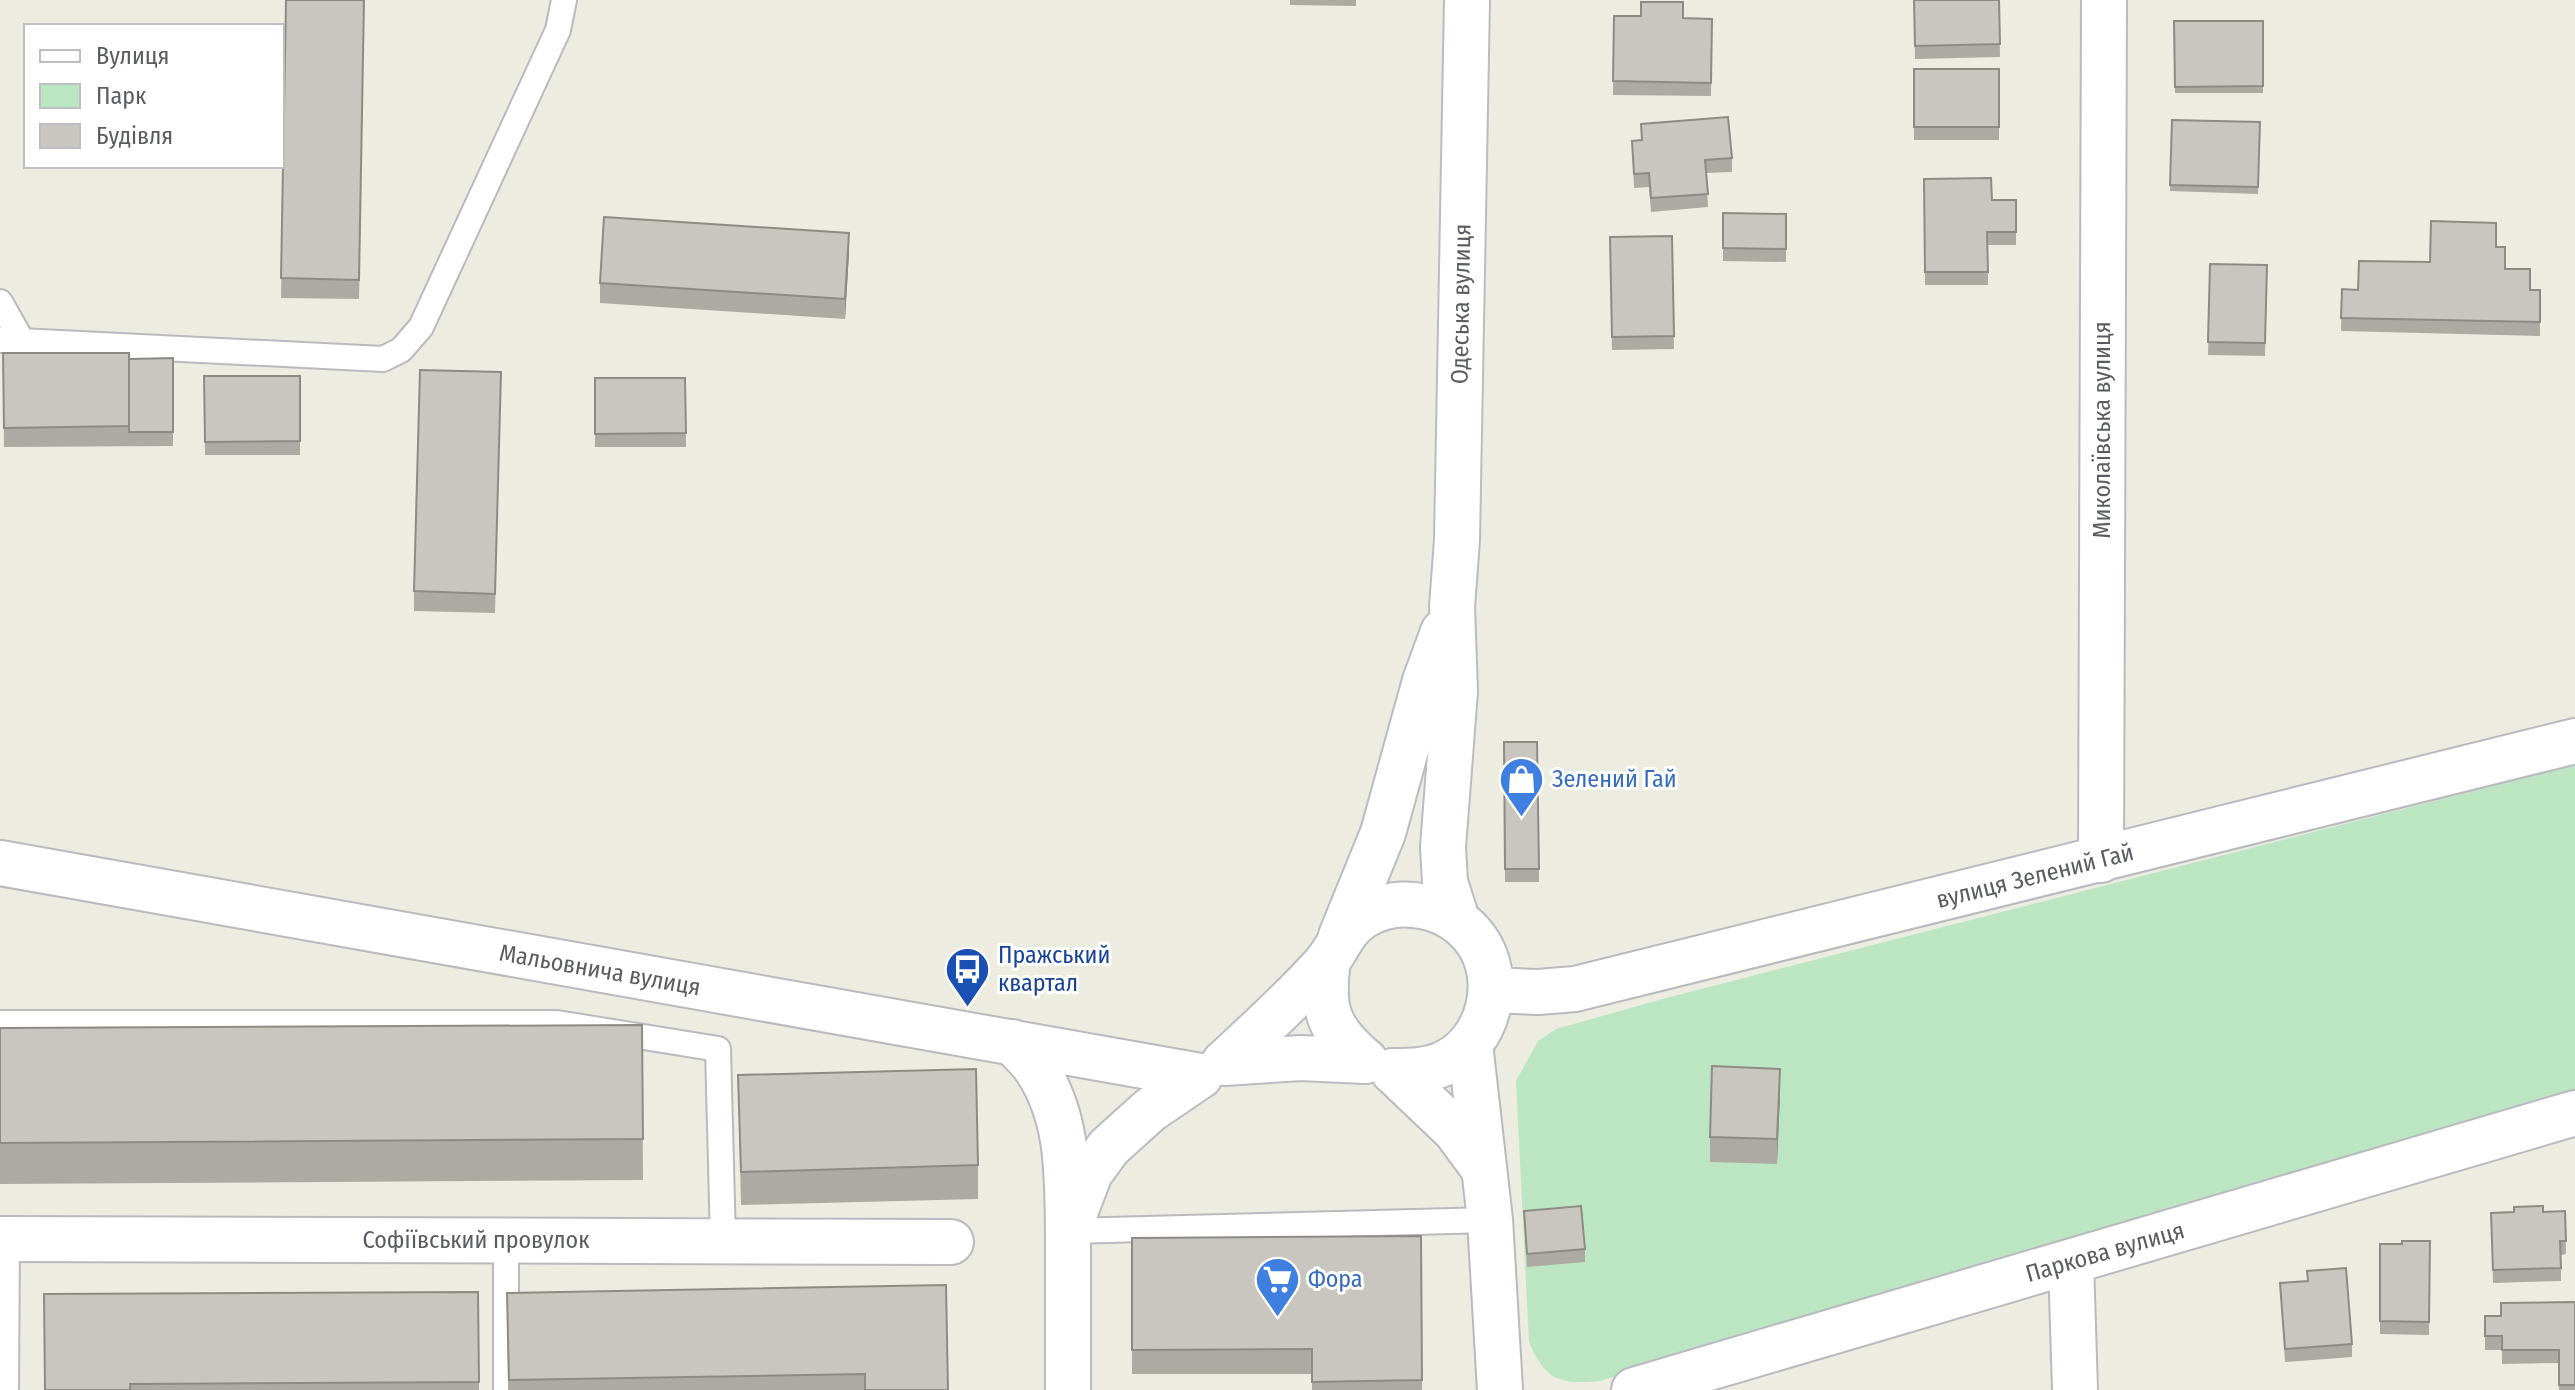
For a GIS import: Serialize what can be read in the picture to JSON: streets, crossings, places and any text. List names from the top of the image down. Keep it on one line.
{"streets":{"street":["Одеська вулиця","Миколаївська вулиця","вулиця Зелений Гай","Мальовнича вулиця","Софіївський провулок","Паркова вулиця"]},"crossings":[["Одеська вулиця","вулиця Зелений Гай"],["Миколаївська вулиця","вулиця Зелений Гай"]],"places":{"shop":["Зелений Гай"],"bus stop":["Пражський квартал"],"supermarket":["Фора"]},"legend":["Вулиця","Парк","Будівля"]}
